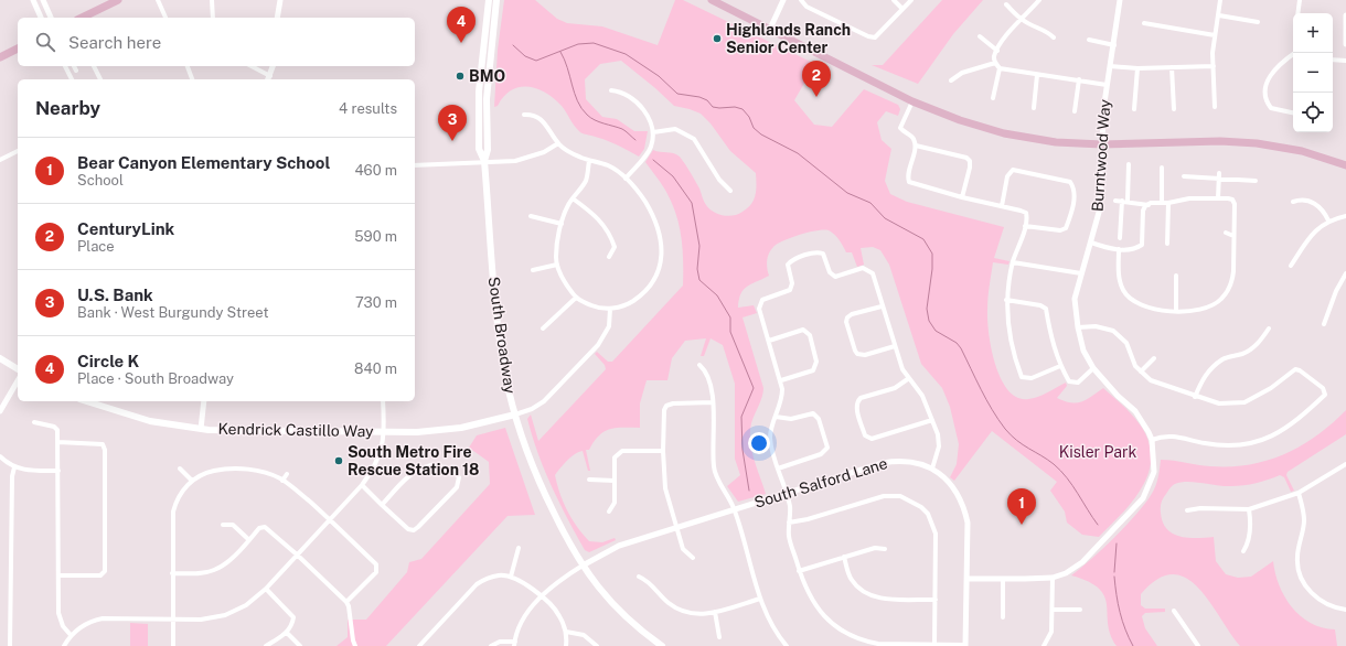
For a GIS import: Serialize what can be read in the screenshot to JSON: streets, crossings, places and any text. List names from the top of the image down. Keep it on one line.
{"streets":{"main road":["South Broadway","Kendrick Castillo Way"],"street":["Burntwood Way","South Salford Lane"]},"crossings":[["Burntwood Way","South Salford Lane"],["South Broadway","Kendrick Castillo Way"],["South Broadway","South Salford Lane"]],"parks":["Kisler Park"],"places":["Highlands Ranch Senior Center","BMO","South Metro Fire Rescue Station 18"],"page":{"pins":["4","2","3","1"],"map_buttons":["+","−"],"search":"Search here","heading":["Nearby","4 results"],"list":[{"mark":"1","name":"Bear Canyon Elementary School","note":"School","value":"460 m"},{"mark":"2","name":"CenturyLink","note":"Place","value":"590 m"},{"mark":"3","name":"U.S. Bank","note":"Bank · West Burgundy Street","value":"730 m"},{"mark":"4","name":"Circle K","note":"Place · South Broadway","value":"840 m"}]}}
